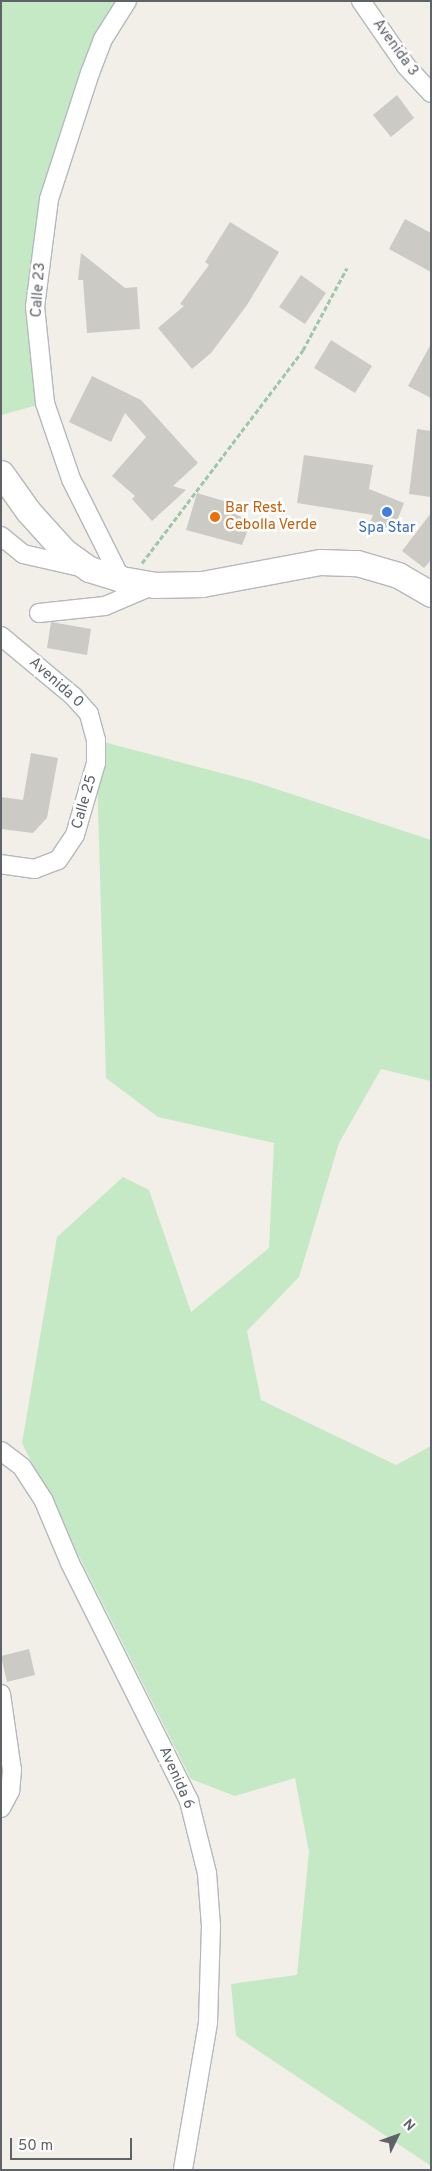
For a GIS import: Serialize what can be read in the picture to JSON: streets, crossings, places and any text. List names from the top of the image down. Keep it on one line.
{"streets":{"street":["Avenida 3","Calle 23","Avenida 0","Calle 25","Avenida 6"]},"crossings":[["Avenida 0","Calle 25"]],"places":["Spa Star","Bar Rest. Cebolla Verde"],"scale_bar":"50 m","north":"top right"}
